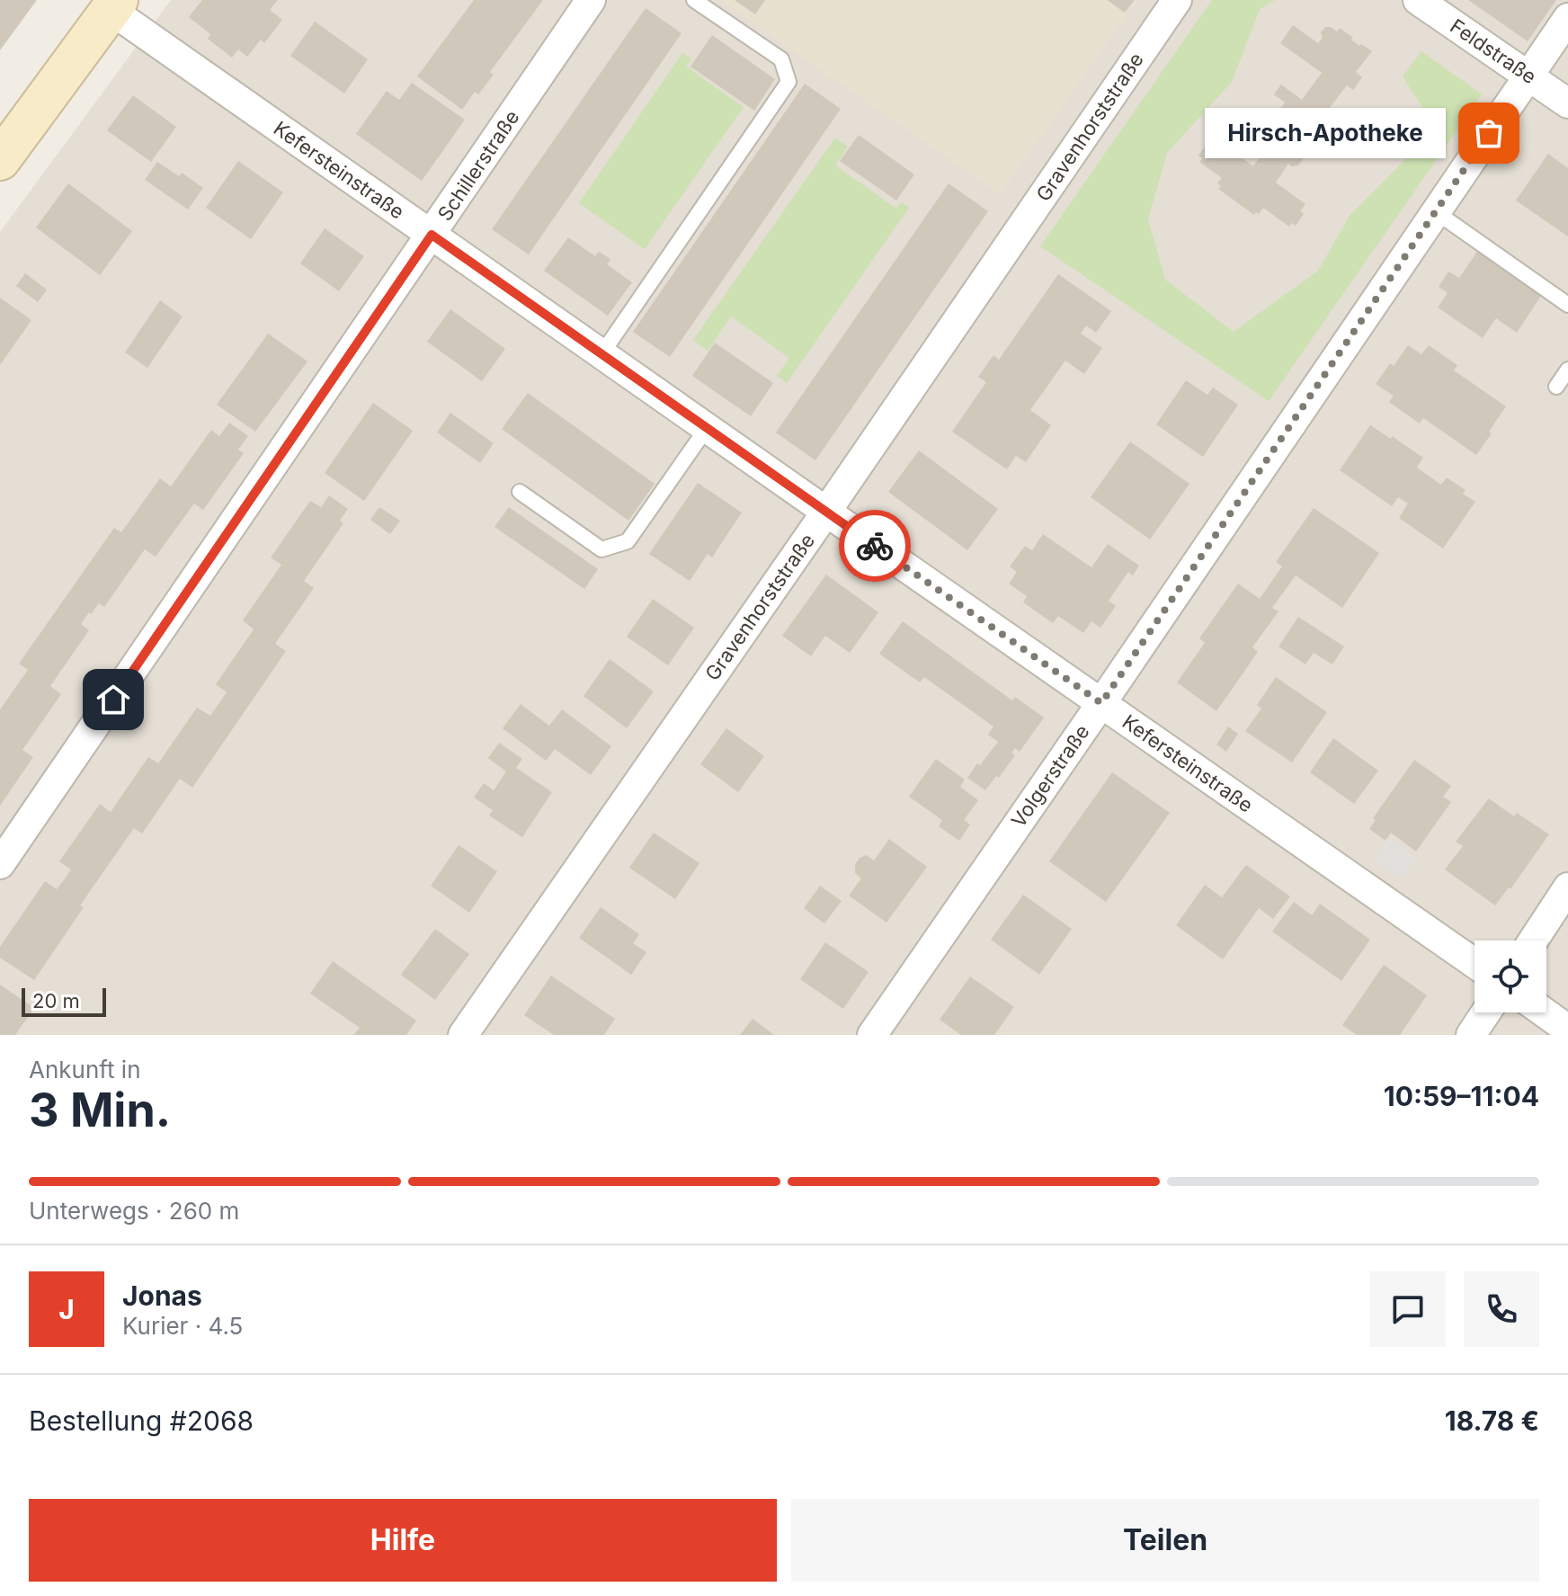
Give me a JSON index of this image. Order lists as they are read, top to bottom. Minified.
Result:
{"streets":{"street":["Feldstraße","Gravenhorststraße","Schillerstraße","Kefersteinstraße","Volgerstraße"]},"crossings":[["Feldstraße","Volgerstraße"],["Gravenhorststraße","Kefersteinstraße"],["Schillerstraße","Kefersteinstraße"],["Kefersteinstraße","Volgerstraße"]],"places":["Hirsch-Apotheke"],"scale_bar":"20 m","page":{"bubble":"Hirsch-Apotheke","scale":"20 m","heading":["3 Min.","Ankunft in","10:59–11:04"],"panel":["Jonas","Kurier · 4.5","Bestellung #2068","18.78 €"],"bar":"Unterwegs · 260 m","round":"J","buttons":["Hilfe","Teilen"]}}
